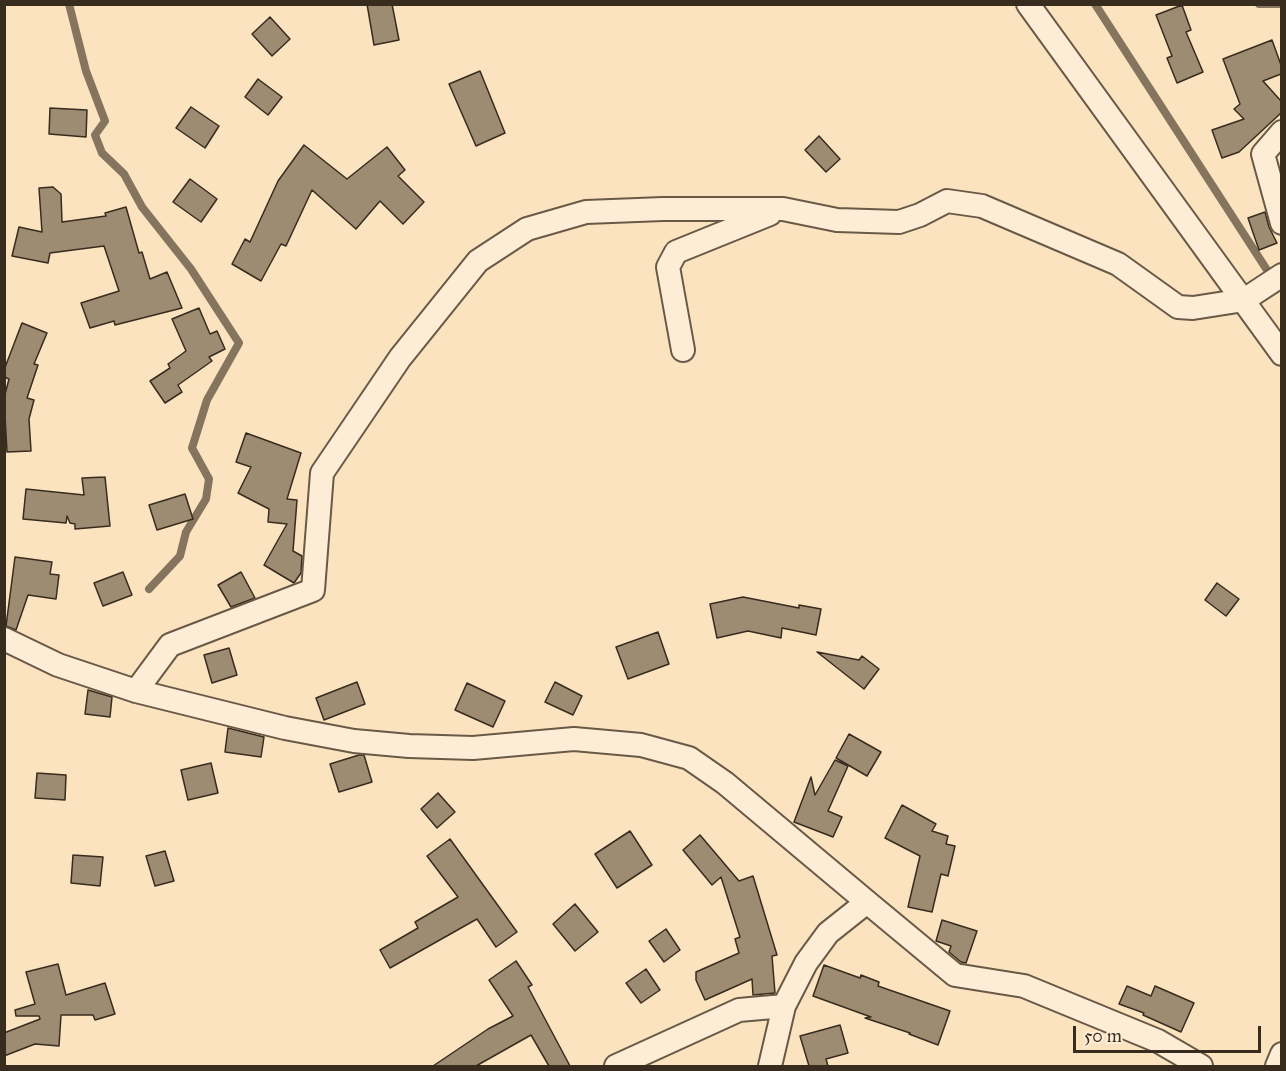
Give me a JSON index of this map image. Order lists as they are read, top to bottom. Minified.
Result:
{"scale_bar":"50 m"}
